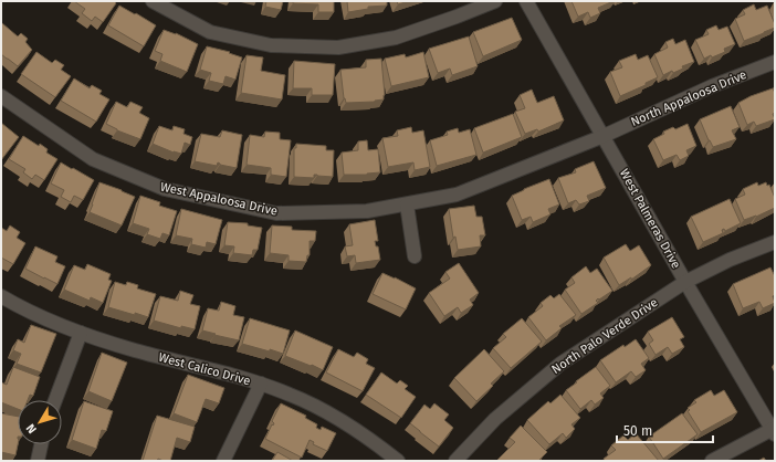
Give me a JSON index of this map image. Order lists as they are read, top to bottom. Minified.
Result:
{"streets":{"street":["North Appaloosa Drive","West Appaloosa Drive","West Palmeras Drive","North Palo Verde Drive","West Calico Drive"]},"crossings":[["North Appaloosa Drive","West Appaloosa Drive"],["North Appaloosa Drive","West Palmeras Drive"],["West Appaloosa Drive","West Palmeras Drive"],["West Palmeras Drive","North Palo Verde Drive"]],"scale_bar":"50 m","north":"bottom left"}
